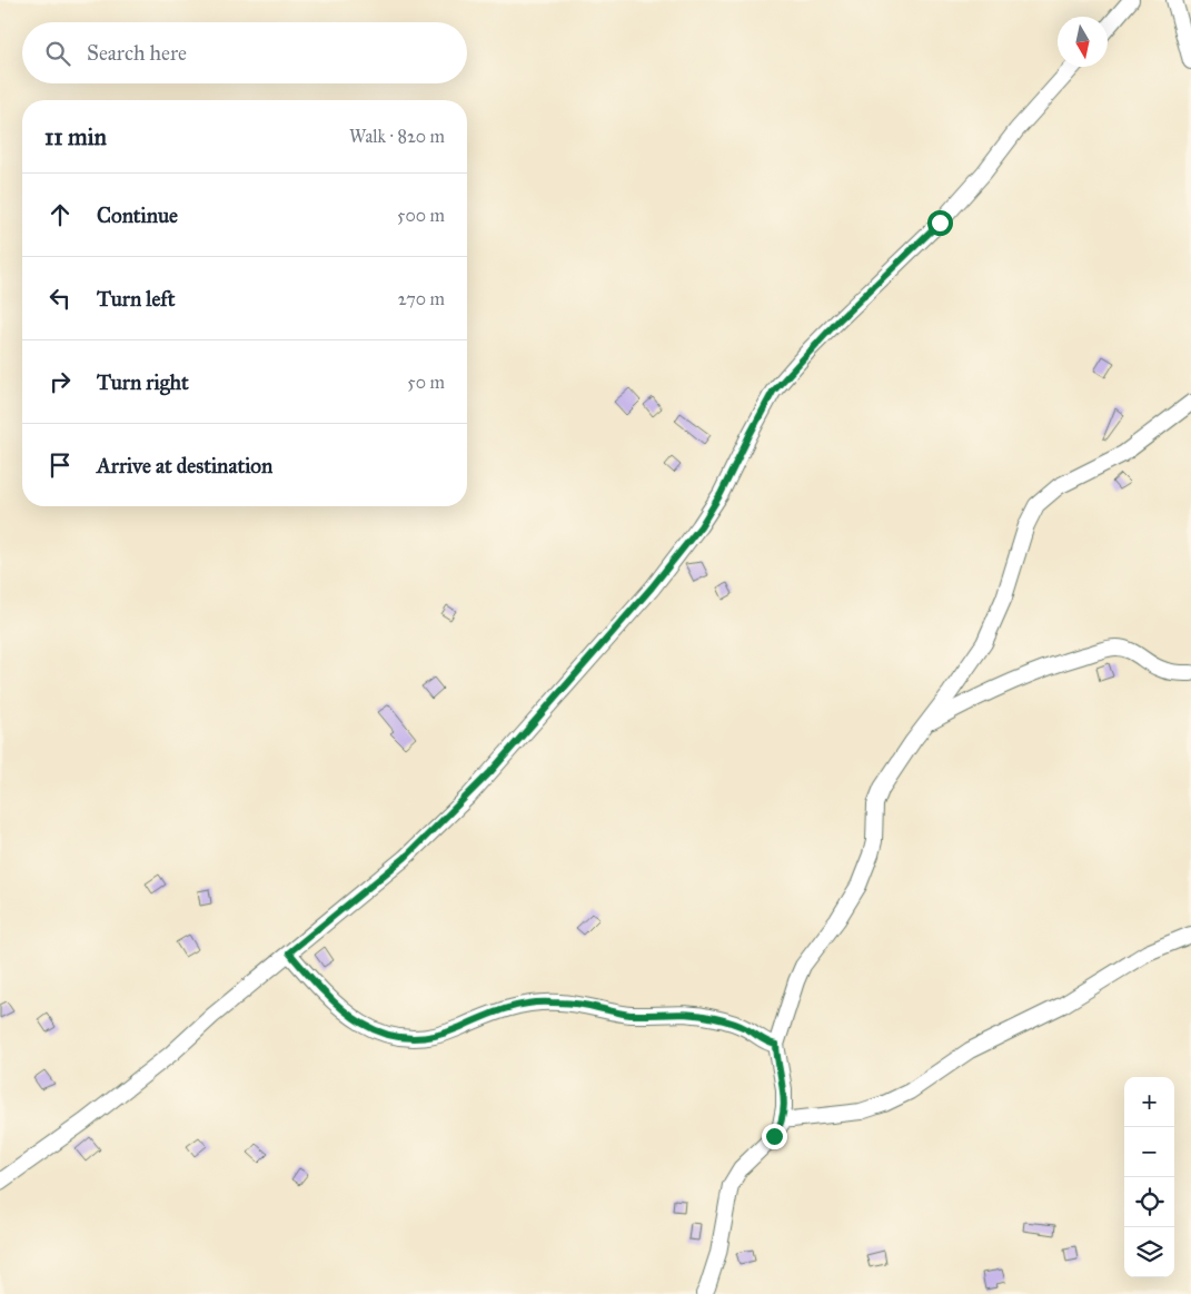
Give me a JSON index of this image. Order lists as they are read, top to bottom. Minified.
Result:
{"north":"bottom","page":{"search":"Search here","heading":["11 min","Walk · 820 m"],"list":[["Continue","500 m"],["Turn left","270 m"],["Turn right","50 m"],"Arrive at destination"],"map_buttons":["+","−"]}}
